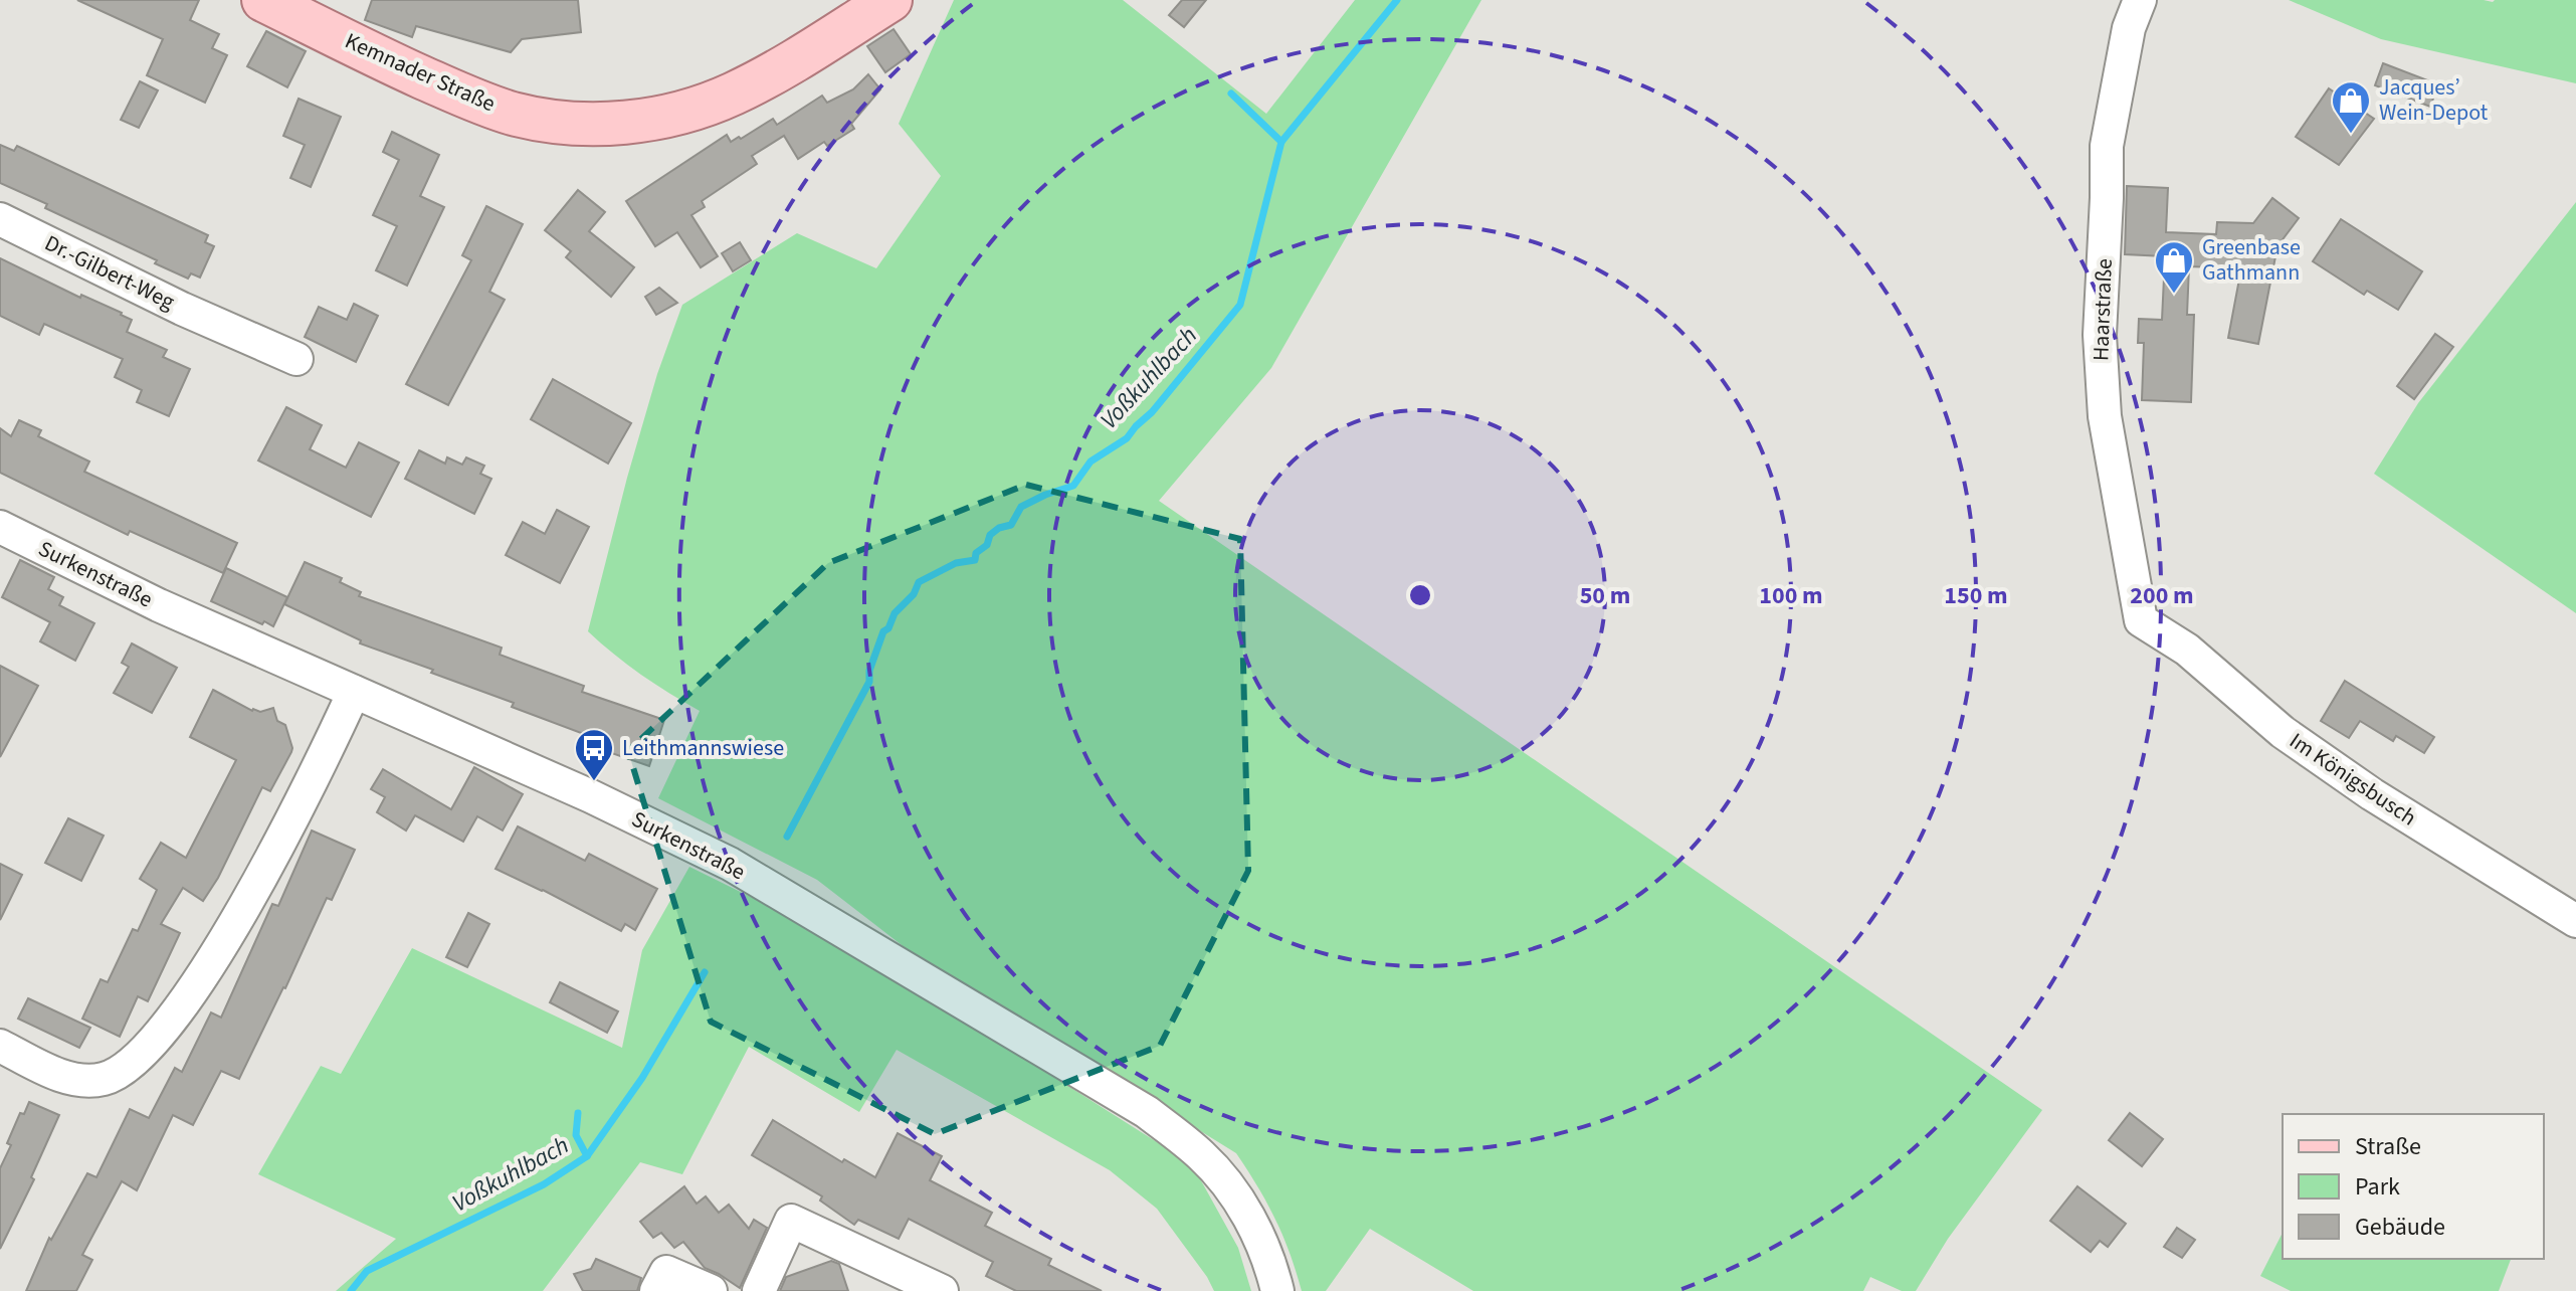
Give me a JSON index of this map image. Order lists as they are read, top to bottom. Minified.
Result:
{"streets":{"main road":["Kemnader Straße"],"street":["Dr.-Gilbert-Weg","Haarstraße","Surkenstraße","Im Königsbusch"]},"crossings":[["Haarstraße","Im Königsbusch"]],"water":["Voßkuhlbach"],"places":{"shop":["Jacques’ Wein-Depot","Greenbase Gathmann"],"bus stop":["Leithmannswiese"]},"legend":["Straße","Park","Gebäude"],"rings":["50 m","100 m","150 m","200 m"]}
